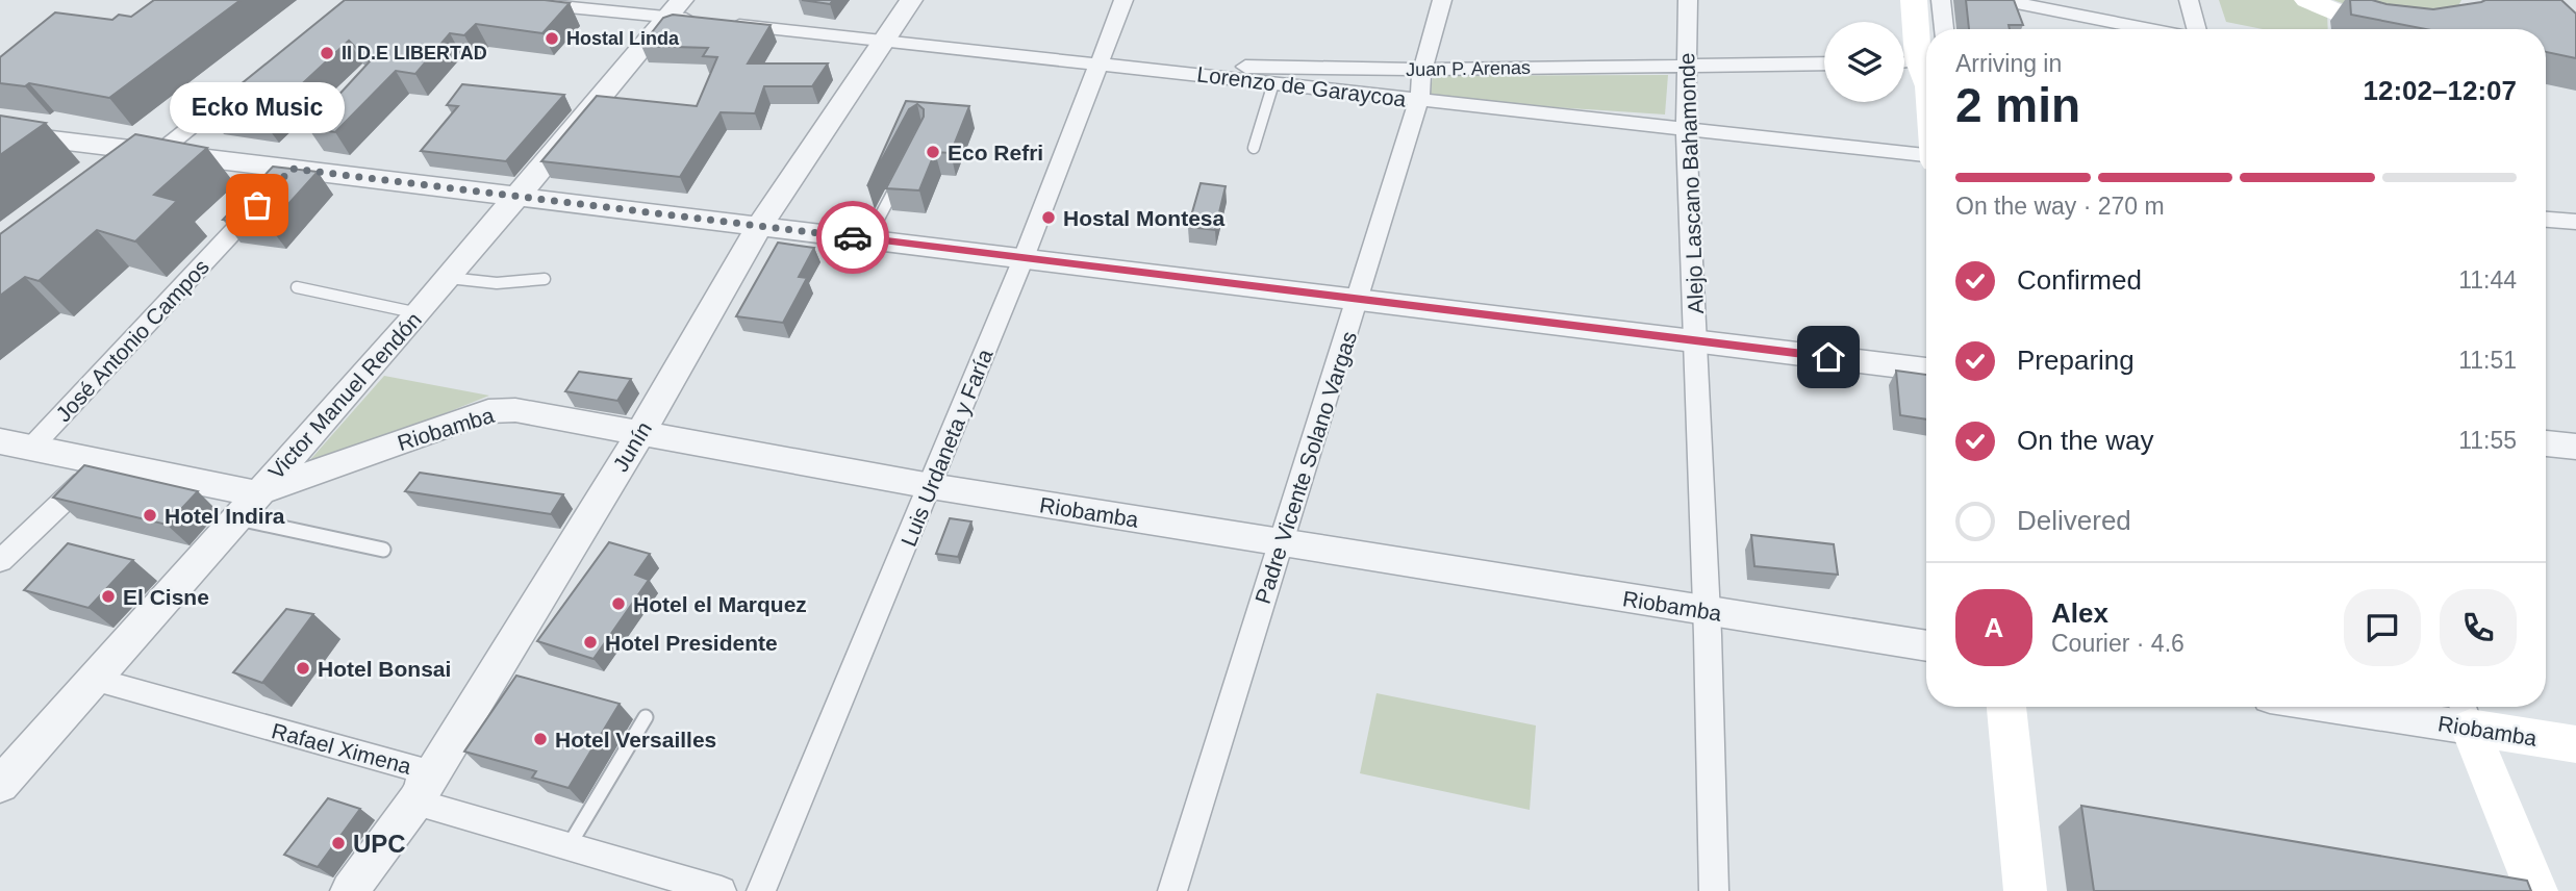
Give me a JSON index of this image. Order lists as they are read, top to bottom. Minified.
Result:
{"streets":{"main road":["Riobamba"],"street":["Juan P. Arenas","Lorenzo de Garaycoa","Alejo Lascano Bahamonde","José Antonio Campos","Victor Manuel Rendón","Junín","Luis Urdaneta y Faría","Padre Vicente Solano Vargas","Rafael Ximena"]},"crossings":[["Juan P. Arenas","Lorenzo de Garaycoa"],["Juan P. Arenas","Alejo Lascano Bahamonde"],["Juan P. Arenas","Luis Urdaneta y Faría"],["Juan P. Arenas","Padre Vicente Solano Vargas"],["Lorenzo de Garaycoa","Alejo Lascano Bahamonde"],["Lorenzo de Garaycoa","Victor Manuel Rendón"],["Lorenzo de Garaycoa","Junín"],["Lorenzo de Garaycoa","Luis Urdaneta y Faría"],["Lorenzo de Garaycoa","Padre Vicente Solano Vargas"],["Alejo Lascano Bahamonde","Riobamba"],["Victor Manuel Rendón","Riobamba"],["Victor Manuel Rendón","Rafael Ximena"],["Riobamba","Junín"],["Riobamba","Luis Urdaneta y Faría"],["Riobamba","Padre Vicente Solano Vargas"],["Junín","Rafael Ximena"]],"places":["Hostal Linda","II D.E LIBERTAD","Eco Refri","Ecko Music","Hostal Montesa","Hotel Indira","El Cisne","Hotel el Marquez","Hotel Presidente","Hotel Bonsai","Hotel Versailles","UPC"],"page":{"heading":["2 min","Arriving in","12:02–12:07"],"panel":["Alex","Courier · 4.6"],"bubble":"Ecko Music","bar":"On the way · 270 m","list":[["Confirmed","11:44"],["Preparing","11:51"],["On the way","11:55"],"Delivered"],"round":"A"}}
